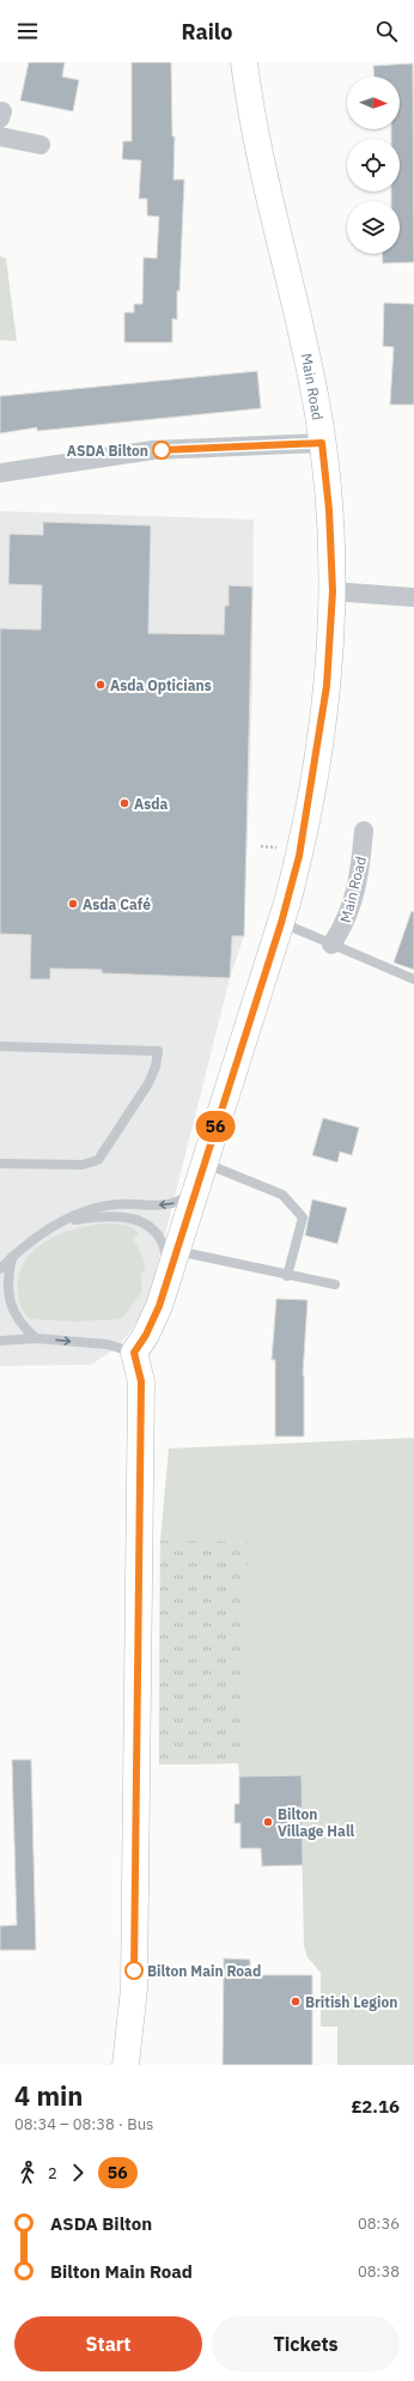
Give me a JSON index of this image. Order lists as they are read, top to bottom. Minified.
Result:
{"streets":{"main road":["Main Road"]},"places":["ASDA Bilton","Asda Opticians","Asda","Asda Café","Bilton Village Hall","Bilton Main Road","British Legion"],"lines":["bus line 56"],"north":"right","page":{"header":"Railo","on_map":"56","heading":["4 min","08:34 – 08:38 · Bus","£2.16"],"legs":["2","56"],"list":[{"name":"ASDA Bilton","value":"08:36"},{"name":"Bilton Main Road","value":"08:38"}],"buttons":["Start","Tickets"]}}
